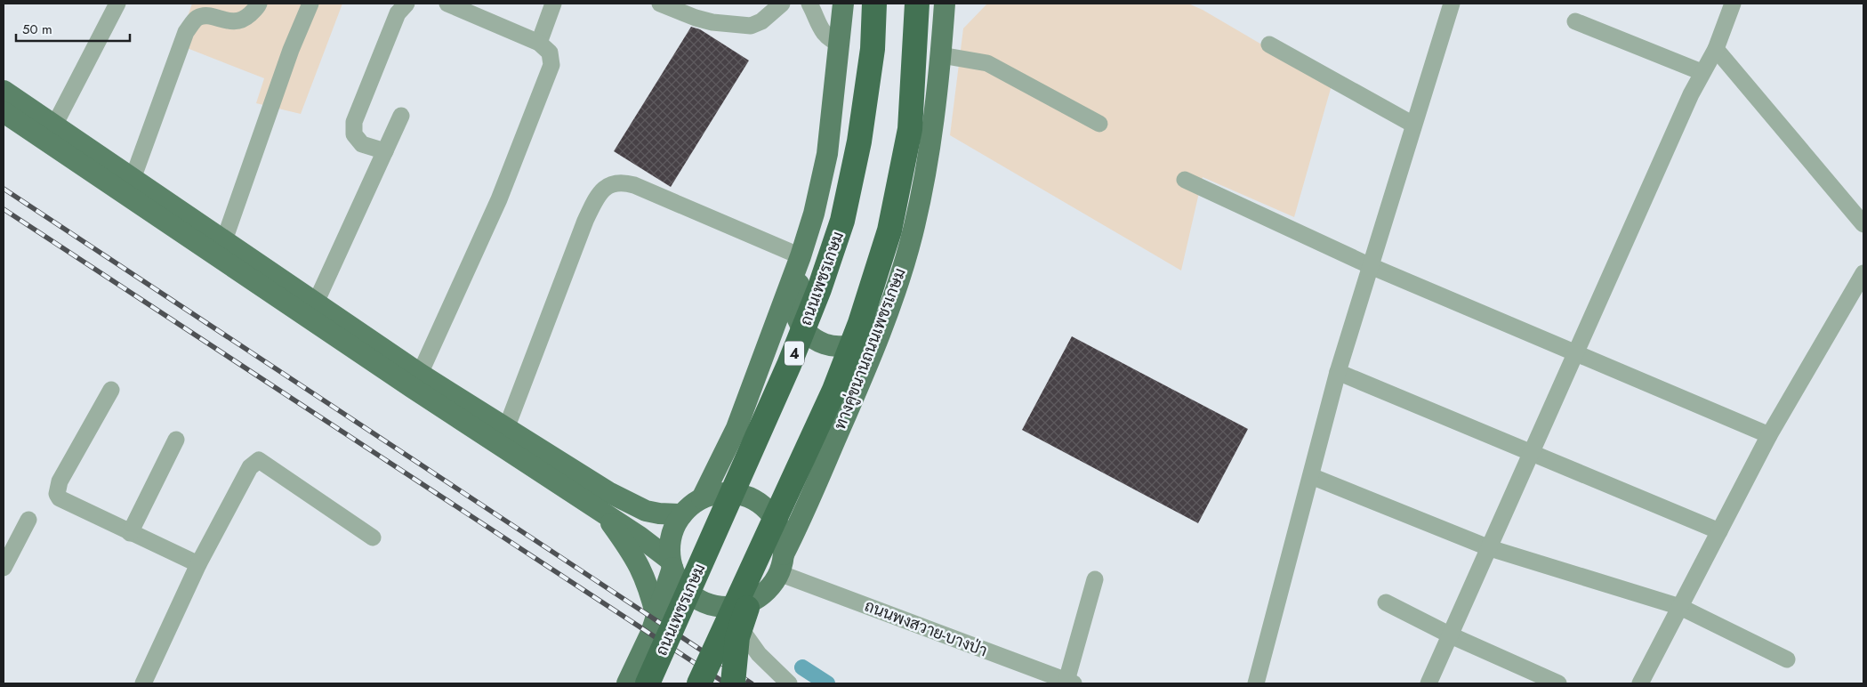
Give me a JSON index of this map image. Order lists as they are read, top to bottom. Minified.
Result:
{"streets":{"highway":["ถนนเพชรเกษม","4"],"main road":["ทางคู่ขนานถนนเพชรเกษม"],"street":["ถนนพงสวาย-บางป่า"]},"crossings":[["ถนนเพชรเกษม","ทางคู่ขนานถนนเพชรเกษม"],["ถนนเพชรเกษม","4"],["ถนนเพชรเกษม","ถนนพงสวาย-บางป่า"],["ทางคู่ขนานถนนเพชรเกษม","4"],["ทางคู่ขนานถนนเพชรเกษม","ถนนพงสวาย-บางป่า"],["4","ถนนพงสวาย-บางป่า"]],"scale_bar":"50 m"}
